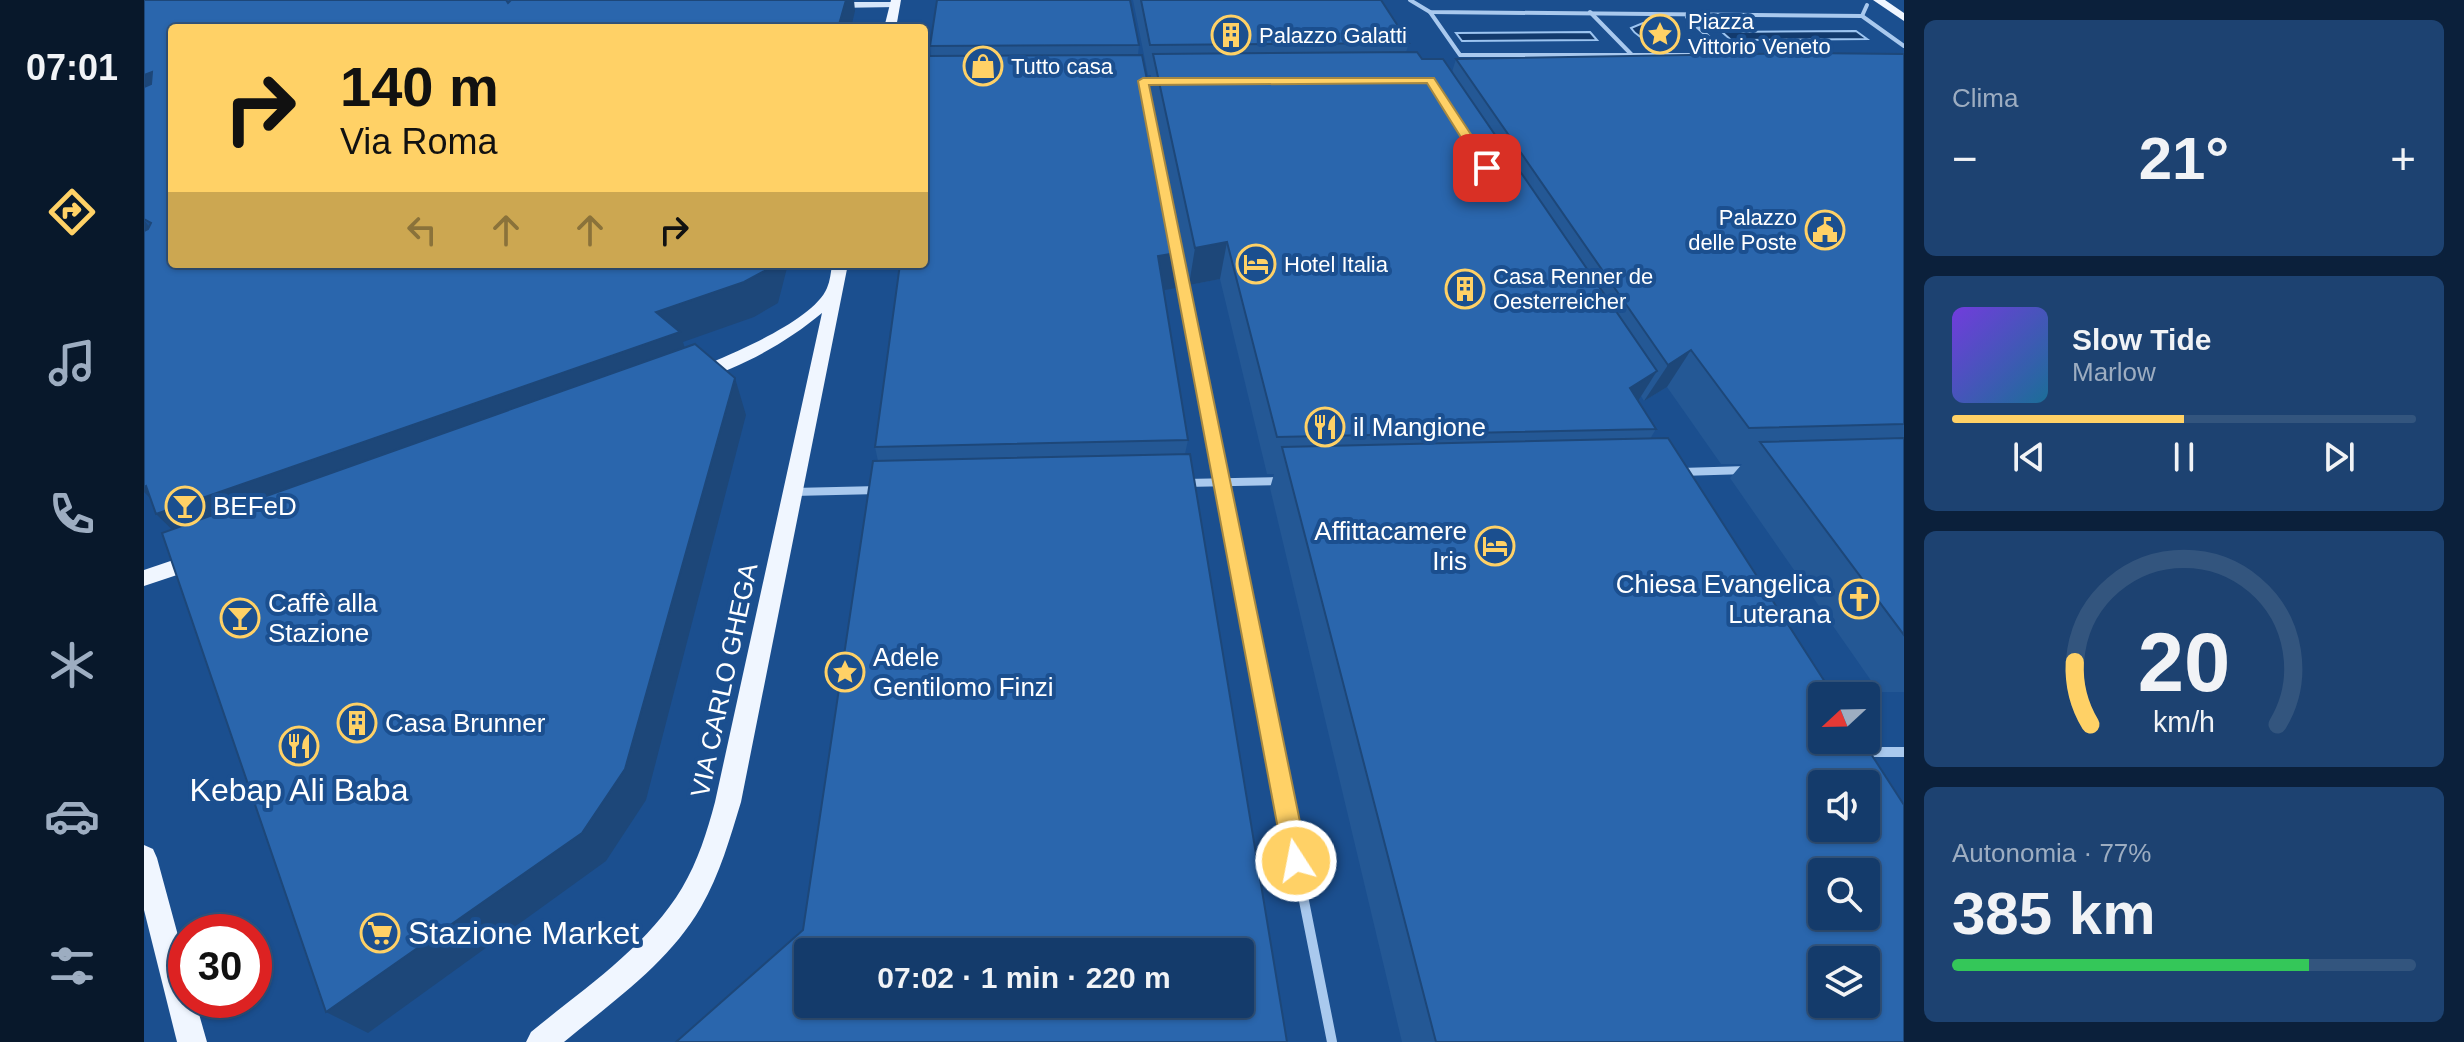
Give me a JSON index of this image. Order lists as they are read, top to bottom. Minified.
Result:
{"streets":{"main road":["VIA CARLO GHEGA"]},"places":{"place":["Piazza Vittorio Veneto","Adele Gentilomo Finzi"],"building":["Palazzo Galatti","Casa Renner de Oesterreicher","Casa Brunner"],"shop":["Tutto casa"],"public building":["Palazzo delle Poste"],"hotel":["Hotel Italia","Affittacamere Iris"],"restaurant":["il Mangione","Kebap Ali Baba"],"bar":["BEFeD","Caffè alla Stazione"],"church":["Chiesa Evangelica Luterana"],"supermarket":["Stazione Market"]},"north":"left","page":{"tabs":"07:01","tile":["Clima",["Autonomia · 77%","385 km"]],"turn":["140 m","Via Roma"],"heat":["−","21°","+"],"song":["Slow Tide","Marlow"],"limit":"30","trip":"07:02 · 1 min · 220 m","gauge":["20","km/h"]}}
